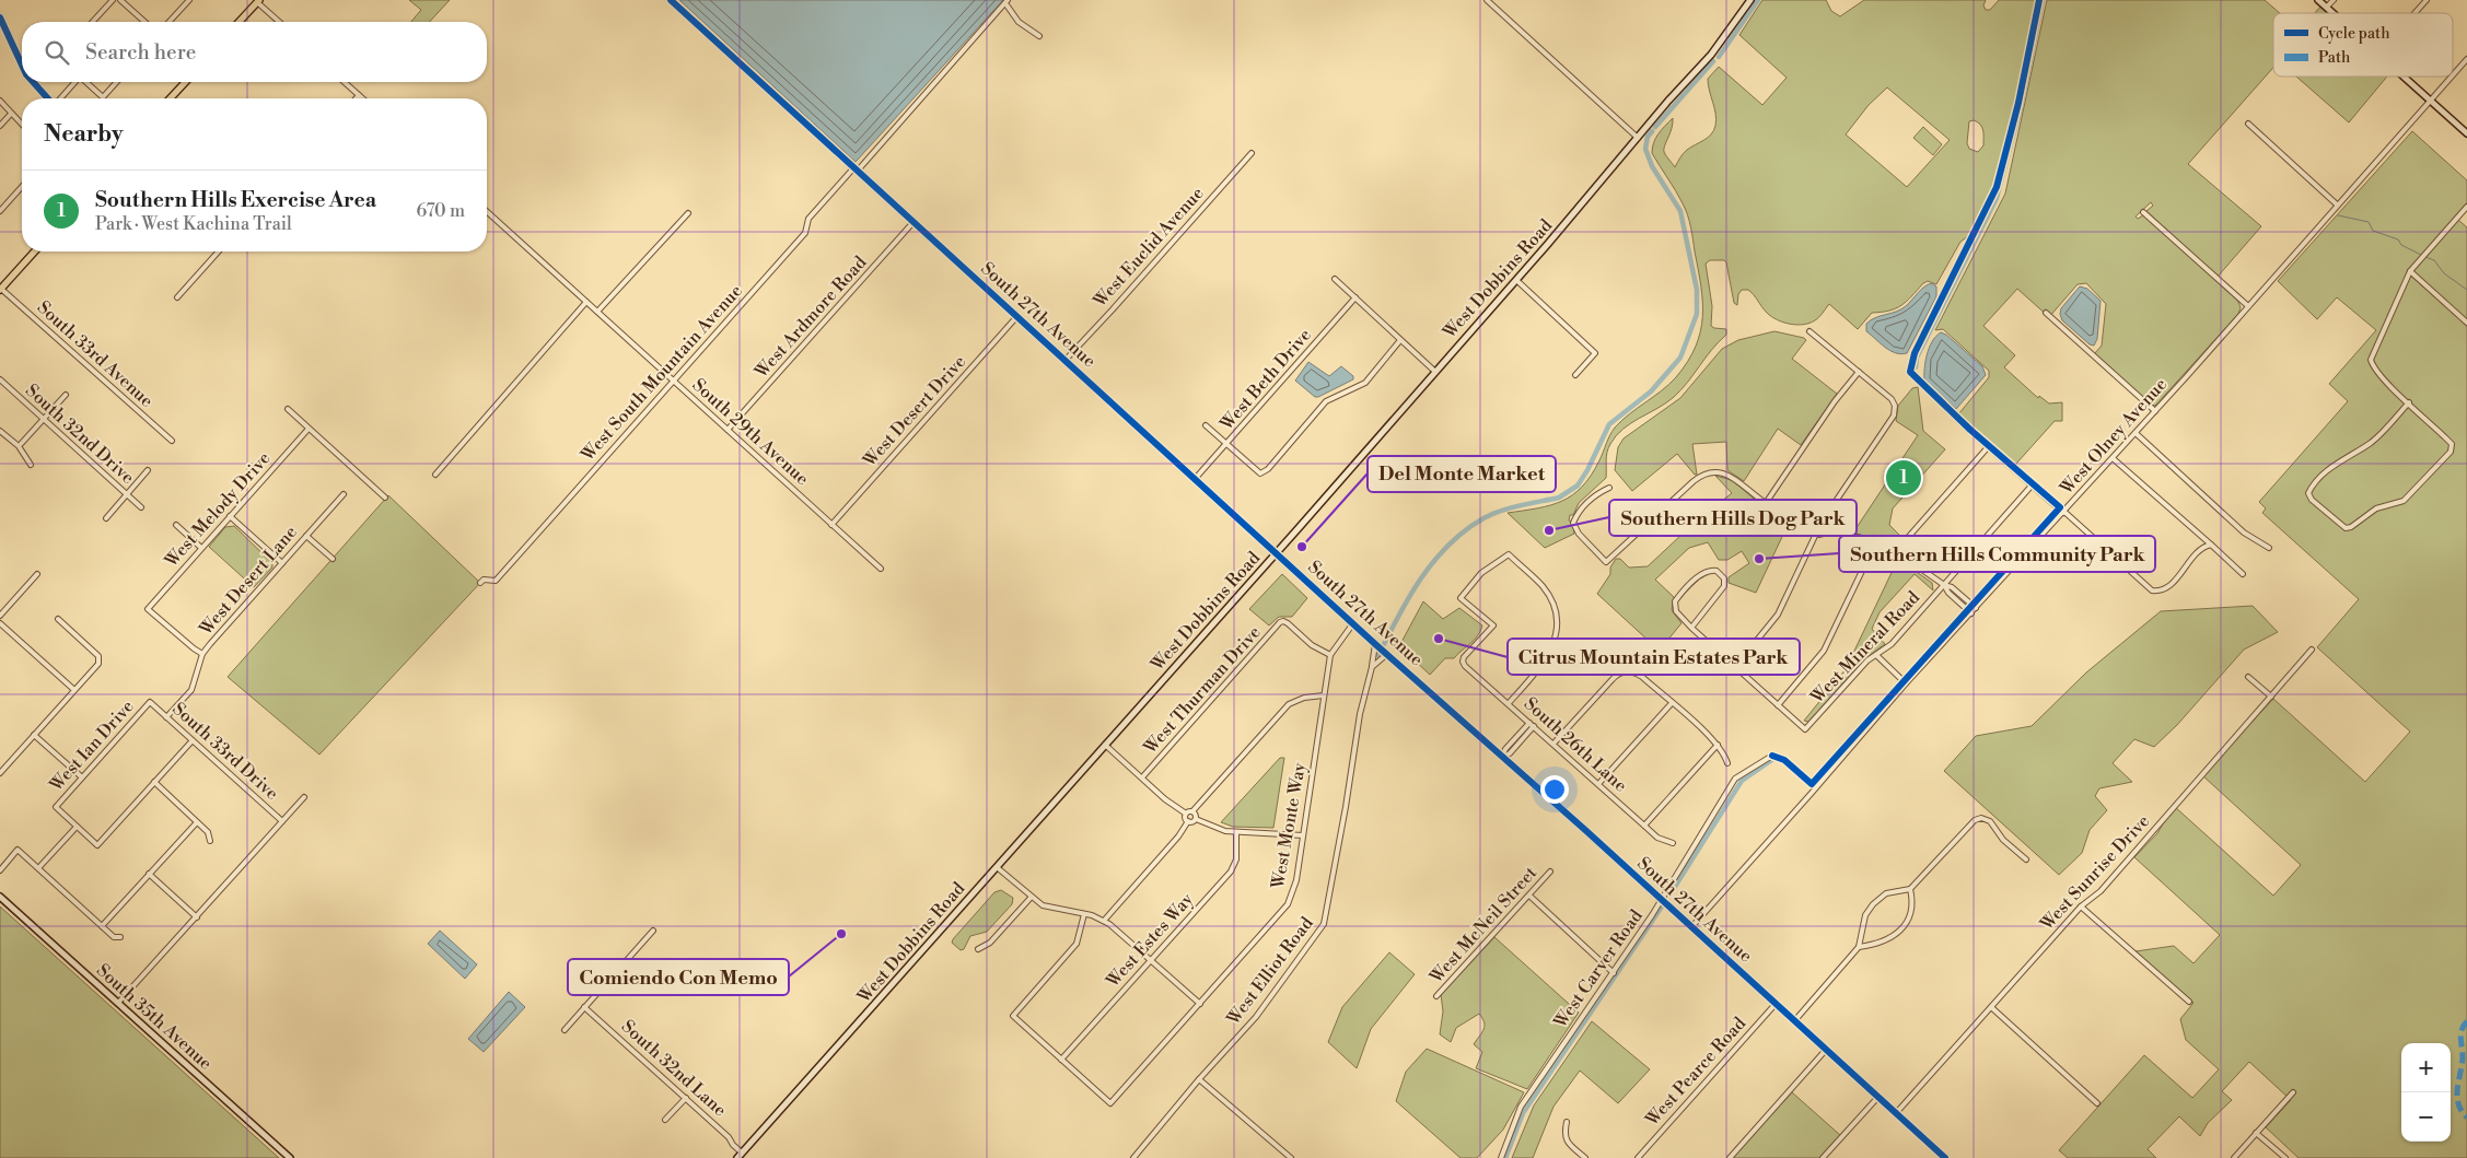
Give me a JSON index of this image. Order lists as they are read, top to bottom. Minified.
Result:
{"streets":{"street":["West Euclid Avenue","West Dobbins Road","South 27th Avenue","West Ardmore Road","South 33rd Avenue","West South Mountain Avenue","West Beth Drive","West Desert Drive","South 29th Avenue","South 32nd Drive","West Olney Avenue","West Melody Drive","West Desert Lane","West Mineral Road","West Thurman Drive","South 26th Lane","West Ian Drive","South 33rd Drive","West Monte Way","West Sunrise Drive","West McNeil Street","West Estes Way","West Carver Road","West Elliot Road","South 35th Avenue","South 32nd Lane","West Pearce Road"]},"crossings":[["West Euclid Avenue","South 27th Avenue"],["West Dobbins Road","South 27th Avenue"],["West Dobbins Road","South 32nd Lane"],["South 27th Avenue","West Ardmore Road"],["South 27th Avenue","West South Mountain Avenue"],["South 27th Avenue","West Beth Drive"],["South 27th Avenue","West Desert Drive"],["South 27th Avenue","West Olney Avenue"],["South 27th Avenue","West Monte Way"],["South 27th Avenue","West Sunrise Drive"],["South 27th Avenue","West Carver Road"],["South 27th Avenue","West Elliot Road"],["South 27th Avenue","West Pearce Road"],["West Ardmore Road","South 29th Avenue"],["West South Mountain Avenue","South 29th Avenue"],["West Desert Drive","South 29th Avenue"],["West Melody Drive","West Desert Lane"],["West Desert Lane","South 33rd Drive"],["West Thurman Drive","West Monte Way"],["West Ian Drive","South 33rd Drive"],["West Monte Way","West Estes Way"]],"places":["Southern Hills Dog Park","Del Monte Market","Southern Hills Community Park","Citrus Mountain Estates Park","Comiendo Con Memo"],"legend":["Cycle path","Path"],"page":{"search":"Search here","heading":"Nearby","list":[{"mark":"1","name":"Southern Hills Exercise Area","note":"Park · West Kachina Trail","value":"670 m"}],"pins":"1","map_buttons":["+","−"]}}
